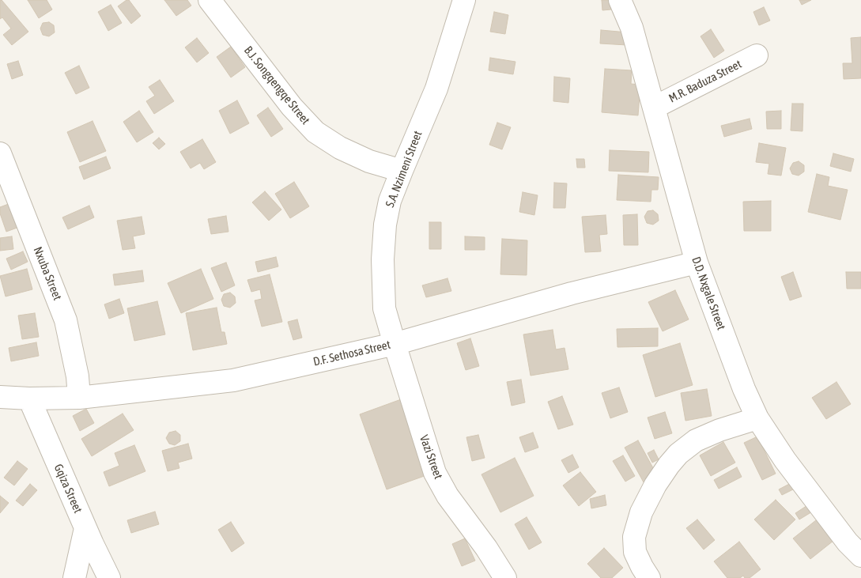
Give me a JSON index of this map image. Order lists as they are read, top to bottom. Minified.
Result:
{"streets":{"street":["M.R. Baduza Street","B.J. Songqengqe Street","S.A. Nzimeni Street","Nxuba Street","D.D. Nxgale Street","D.F. Sethosa Street","Vazi Street","Gqiza Street"]},"crossings":[["M.R. Baduza Street","D.D. Nxgale Street"],["B.J. Songqengqe Street","S.A. Nzimeni Street"],["S.A. Nzimeni Street","D.F. Sethosa Street"],["S.A. Nzimeni Street","Vazi Street"],["Nxuba Street","D.F. Sethosa Street"],["D.D. Nxgale Street","D.F. Sethosa Street"],["D.F. Sethosa Street","Vazi Street"],["D.F. Sethosa Street","Gqiza Street"]]}
